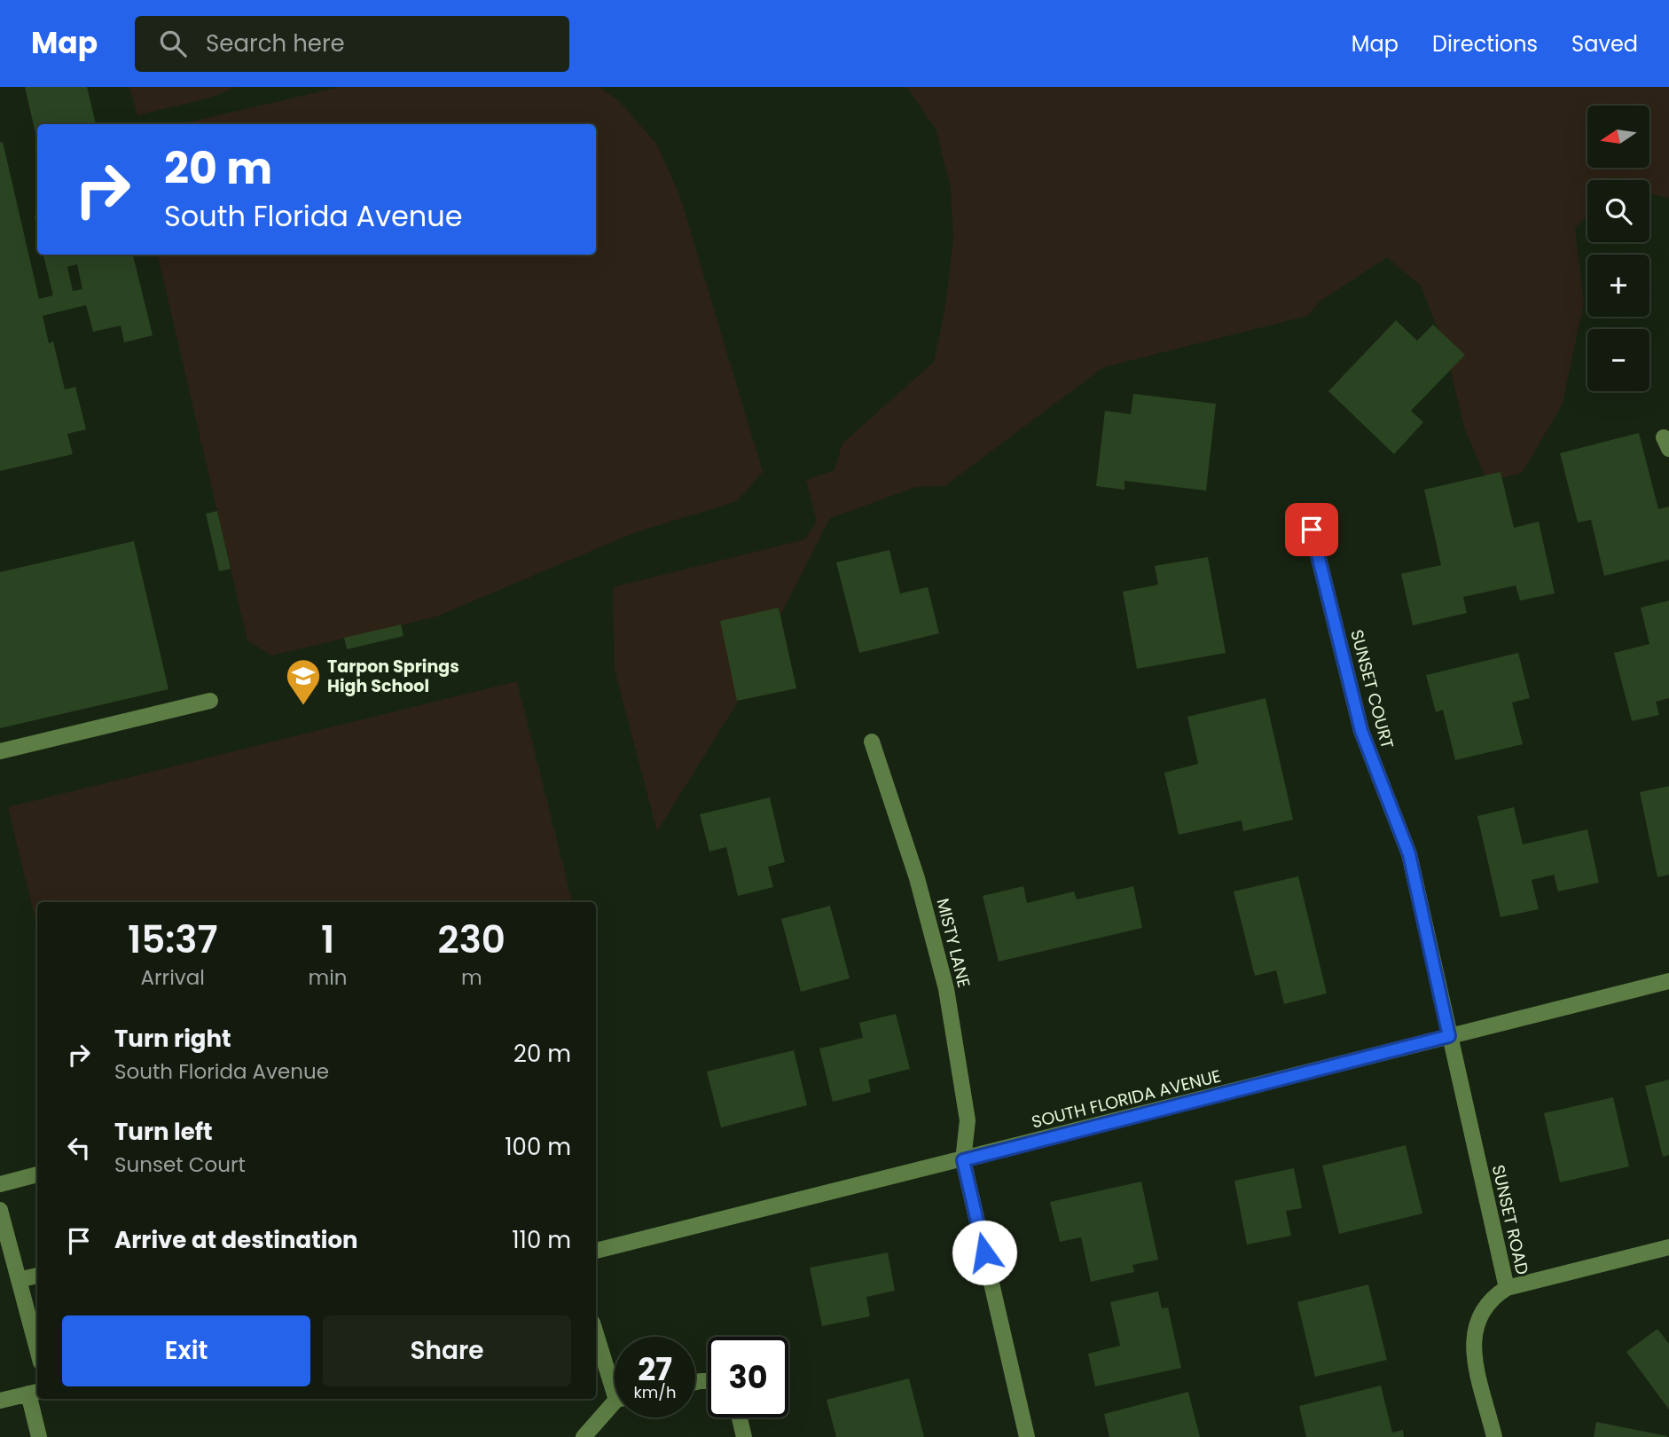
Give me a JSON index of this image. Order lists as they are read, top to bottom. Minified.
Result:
{"streets":{"street":["SUNSET COURT","MISTY LANE","SOUTH FLORIDA AVENUE","SUNSET ROAD"]},"crossings":[["SUNSET COURT","SOUTH FLORIDA AVENUE"],["SUNSET COURT","SUNSET ROAD"],["MISTY LANE","SOUTH FLORIDA AVENUE"],["SOUTH FLORIDA AVENUE","SUNSET ROAD"]],"places":{"school or university":["Tarpon Springs High School"]},"north":"left","page":{"header":"Map","search":"Search here","nav":["Map","Directions","Saved"],"map_buttons":["+","−"],"turn":["20 m","South Florida Avenue"],"eta":["15:37","Arrival","1","min","230","m"],"list":[{"name":"Turn right","note":"South Florida Avenue","value":"20 m"},{"name":"Turn left","note":"Sunset Court","value":"100 m"},{"name":"Arrive at destination","value":"110 m"}],"buttons":["Exit","Share"],"speed":"27 km/h","limit":"30"}}
